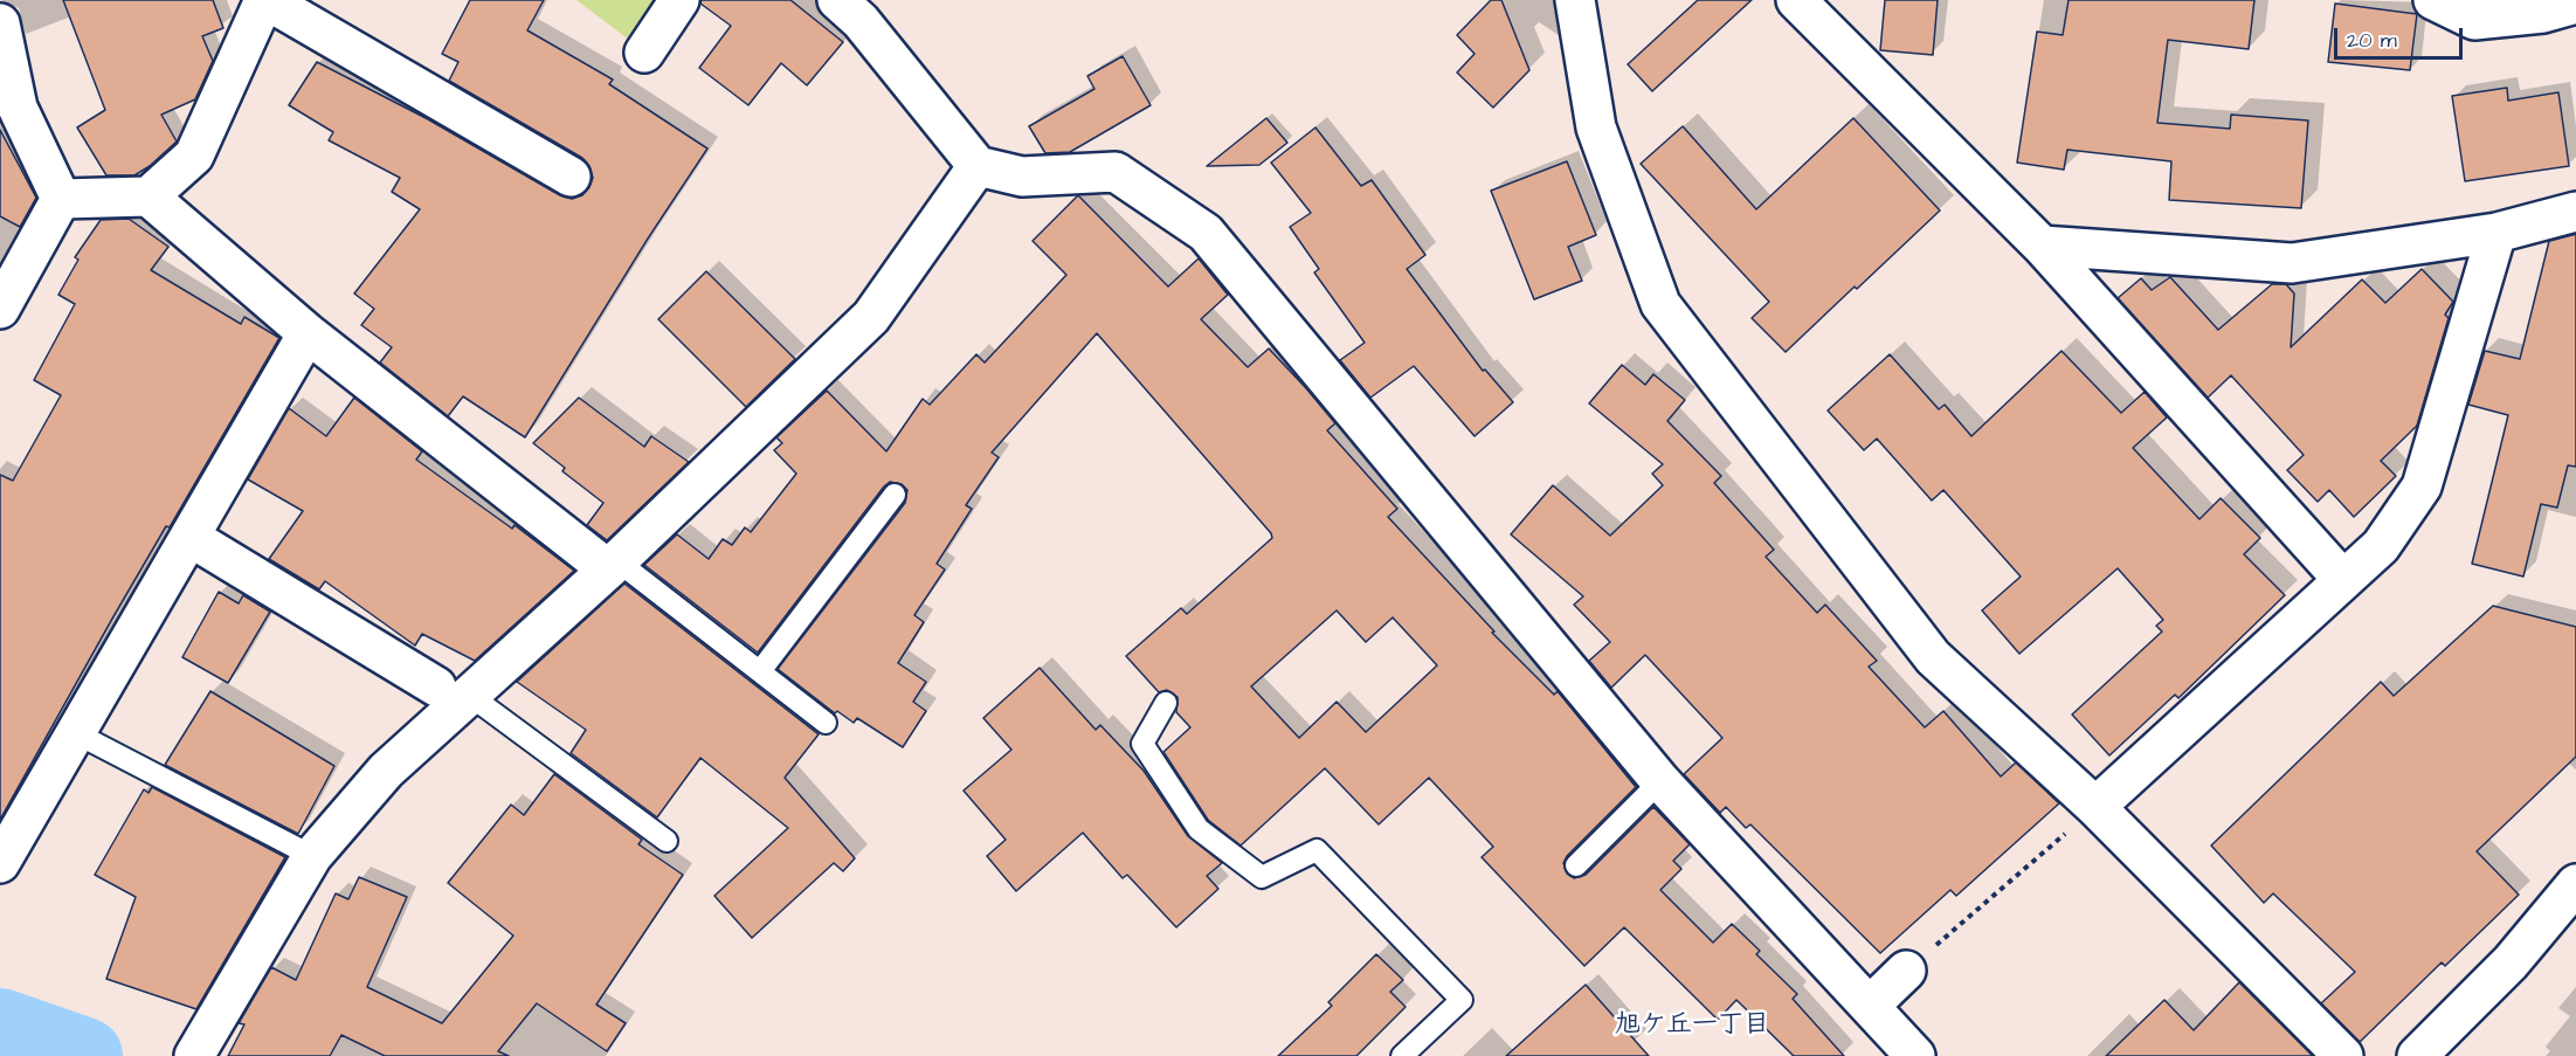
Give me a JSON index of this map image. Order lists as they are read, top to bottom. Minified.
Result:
{"districts":["旭ケ丘一丁目"],"scale_bar":"20 m"}
